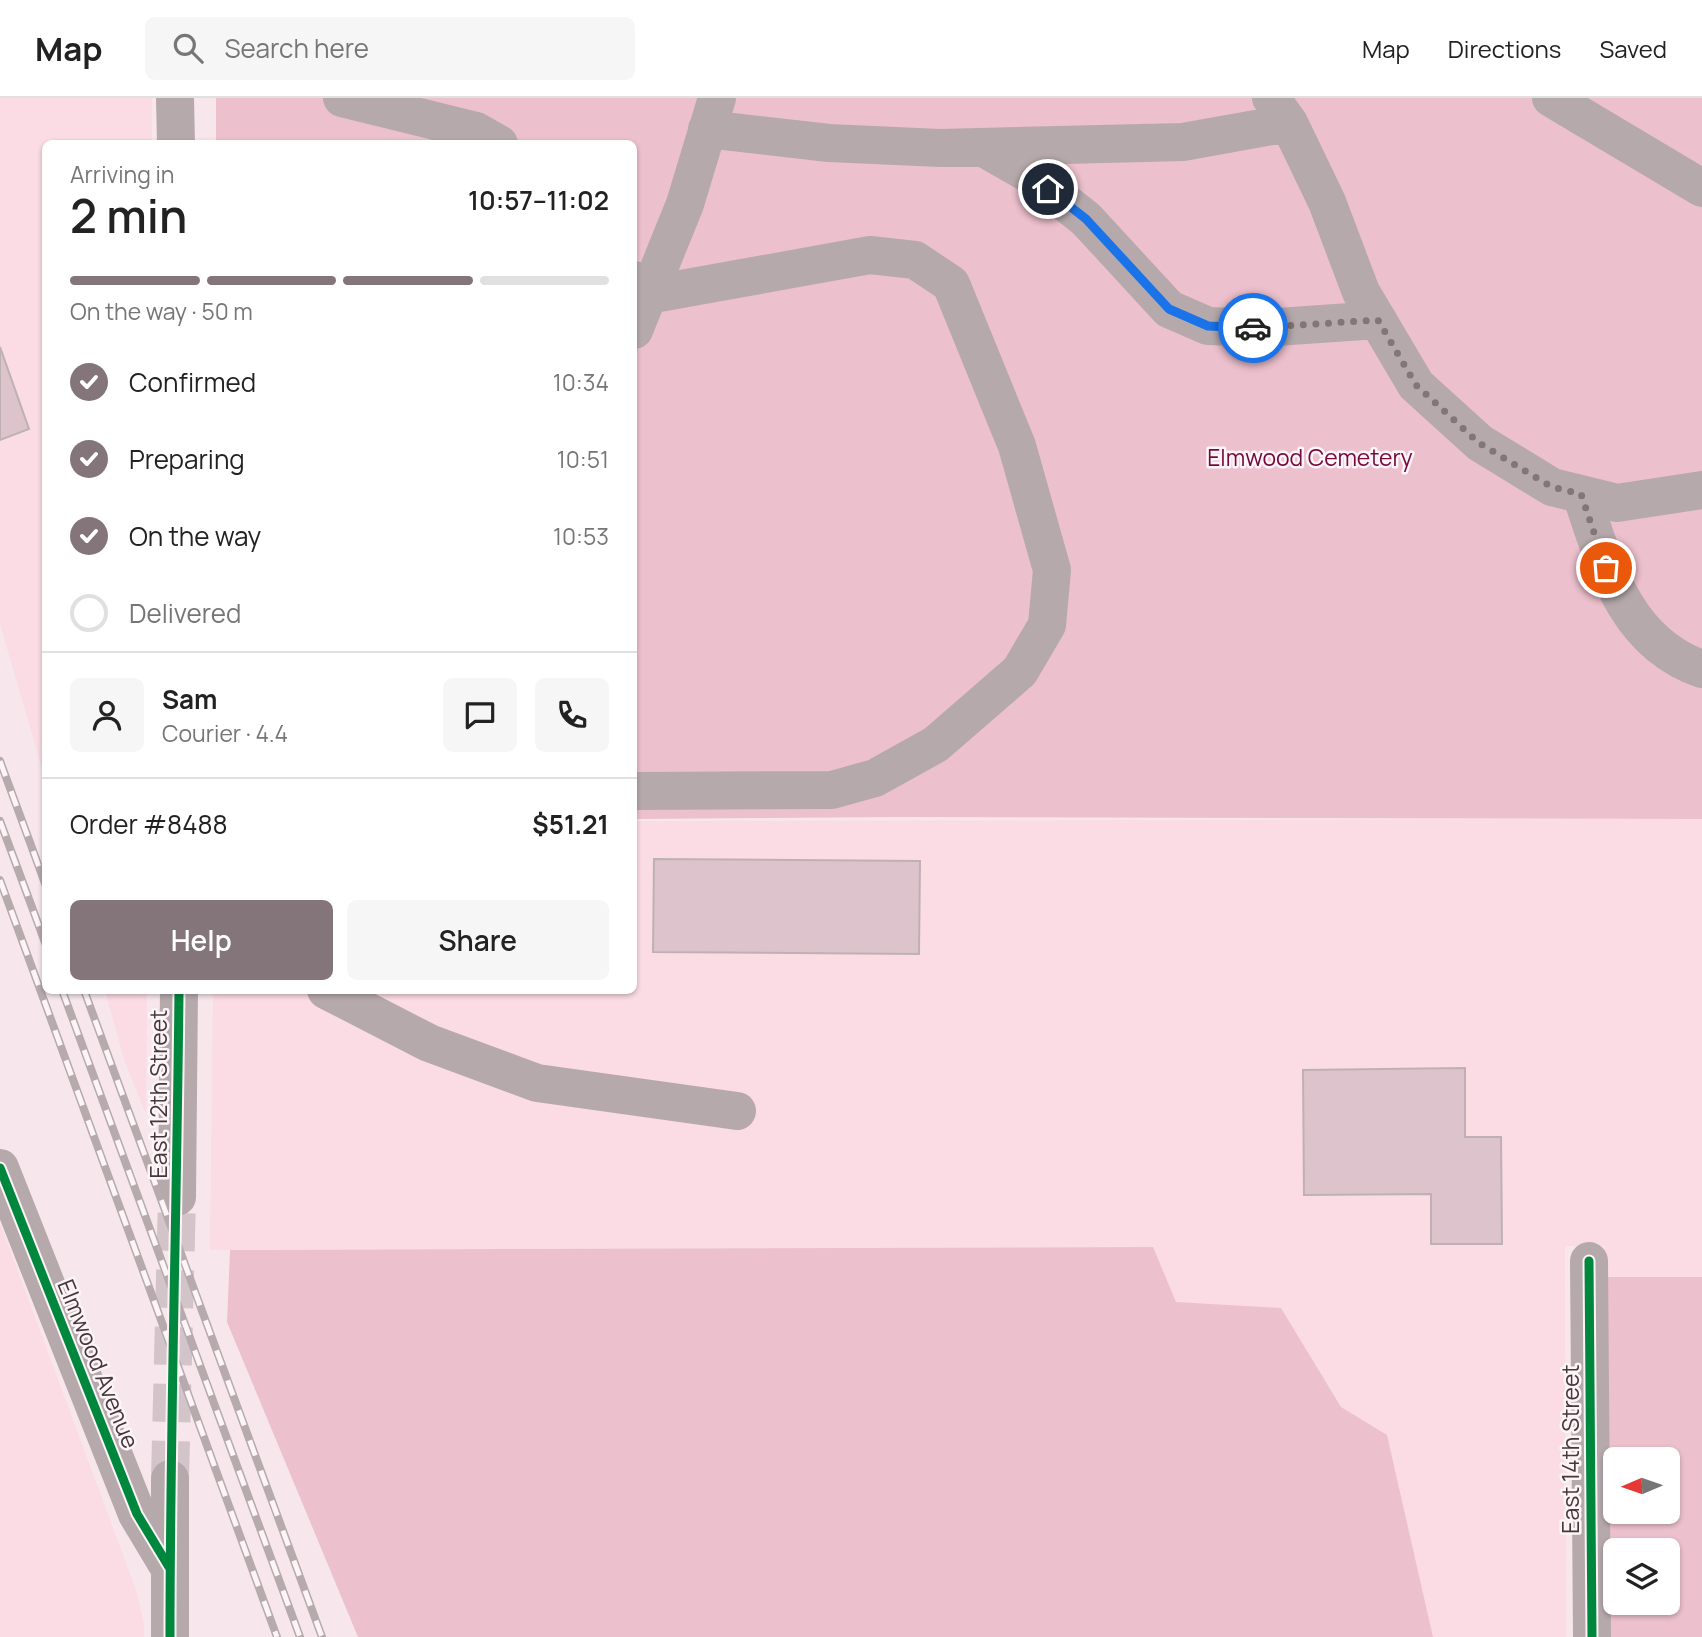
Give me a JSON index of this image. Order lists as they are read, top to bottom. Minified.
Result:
{"streets":{"street":["East 12th Street","Elmwood Avenue","East 14th Street"]},"parks":["Elmwood Cemetery"],"north":"left","page":{"header":"Map","search":"Search here","nav":["Map","Directions","Saved"],"heading":["2 min","Arriving in","10:57–11:02"],"panel":["Sam","Courier · 4.4","Order #8488","$51.21"],"bar":"On the way · 50 m","list":[["Confirmed","10:34"],["Preparing","10:51"],["On the way","10:53"],"Delivered"],"buttons":["Help","Share"]}}
